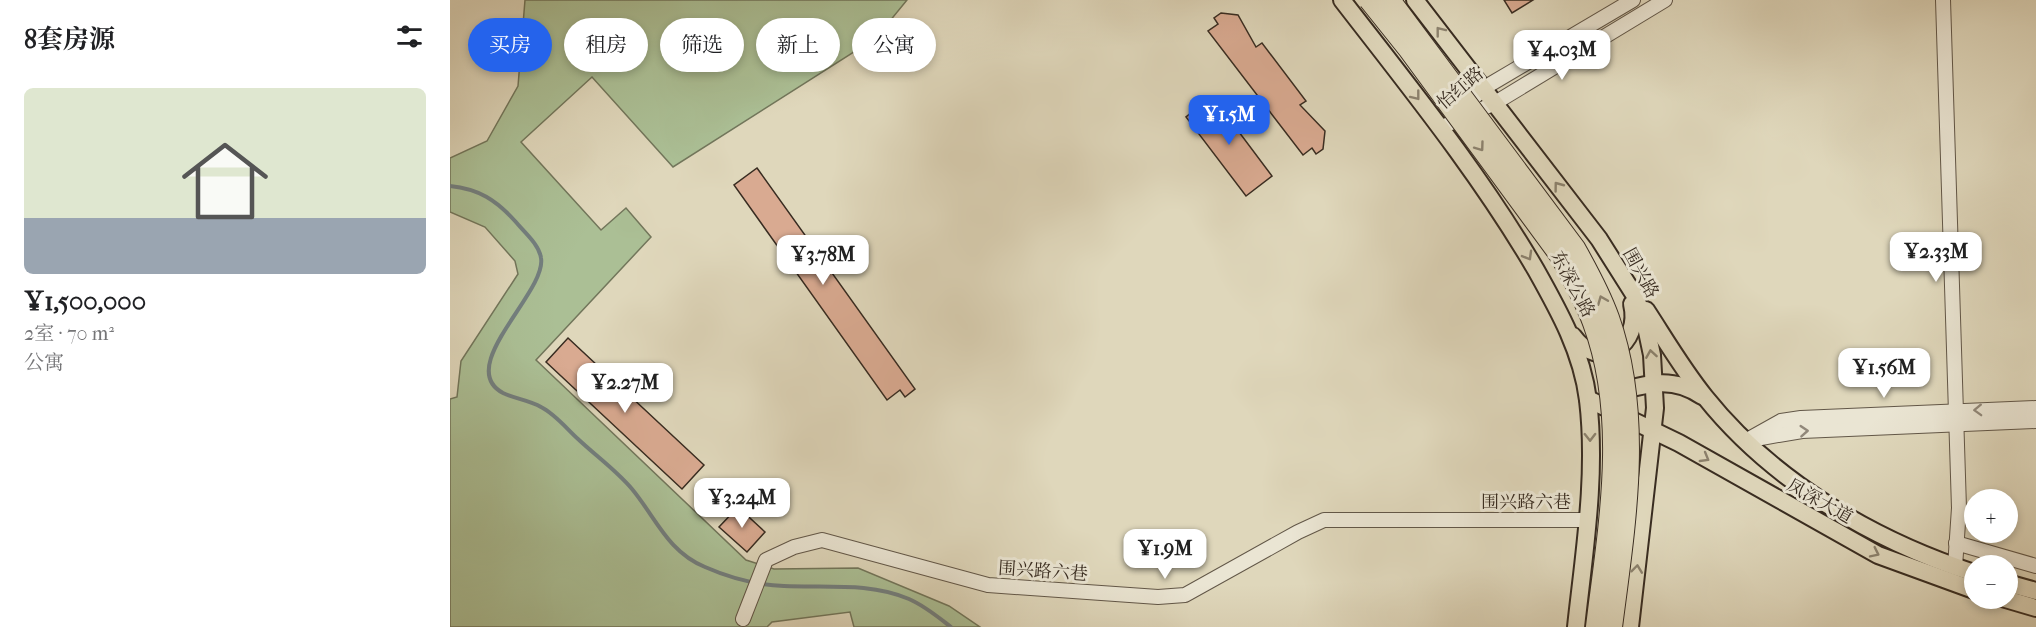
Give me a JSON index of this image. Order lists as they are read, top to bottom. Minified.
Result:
{"streets":{"highway":["东深公路"],"main road":["围兴路","凤深大道"],"street":["怡红路","围兴路六巷"]},"crossings":[["怡红路","围兴路"],["围兴路","凤深大道"]],"page":{"heading":"8套房源","chip":["买房","租房","筛选","新上","公寓"],"price":["¥4.03M","¥1.5M","¥2.33M","¥3.78M","¥1.56M","¥2.27M","¥3.24M","¥1.9M"],"list":[{"name":"¥1,500,000","note":"2室 · 70 m² · 公寓"}],"map_buttons":["+","−"]}}
